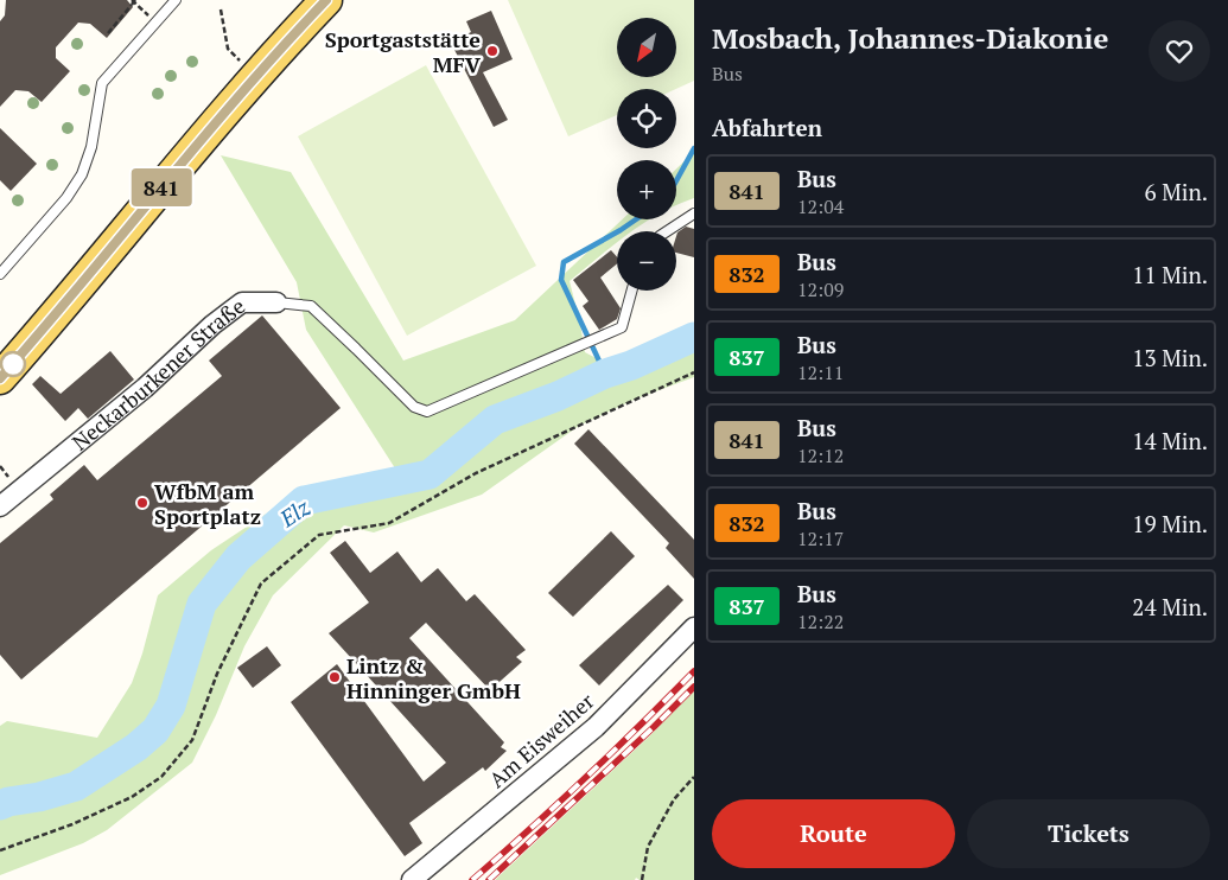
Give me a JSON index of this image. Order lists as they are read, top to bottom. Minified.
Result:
{"streets":{"street":["Neckarburkener Straße","Am Eisweiher"]},"water":["Elz"],"places":["Sportgaststätte MFV","WfbM am Sportplatz","Lintz & Hinninger GmbH"],"lines":["bus line 841"],"north":"bottom left","page":{"on_map":"841","heading":[["Mosbach, Johannes-Diakonie","Bus"],"Abfahrten"],"map_buttons":["+","−"],"list":[{"mark":"841","name":"Bus","note":"12:04","value":"6 Min."},{"mark":"832","name":"Bus","note":"12:09","value":"11 Min."},{"mark":"837","name":"Bus","note":"12:11","value":"13 Min."},{"mark":"841","name":"Bus","note":"12:12","value":"14 Min."},{"mark":"832","name":"Bus","note":"12:17","value":"19 Min."},{"mark":"837","name":"Bus","note":"12:22","value":"24 Min."}],"buttons":["Route","Tickets"]}}
